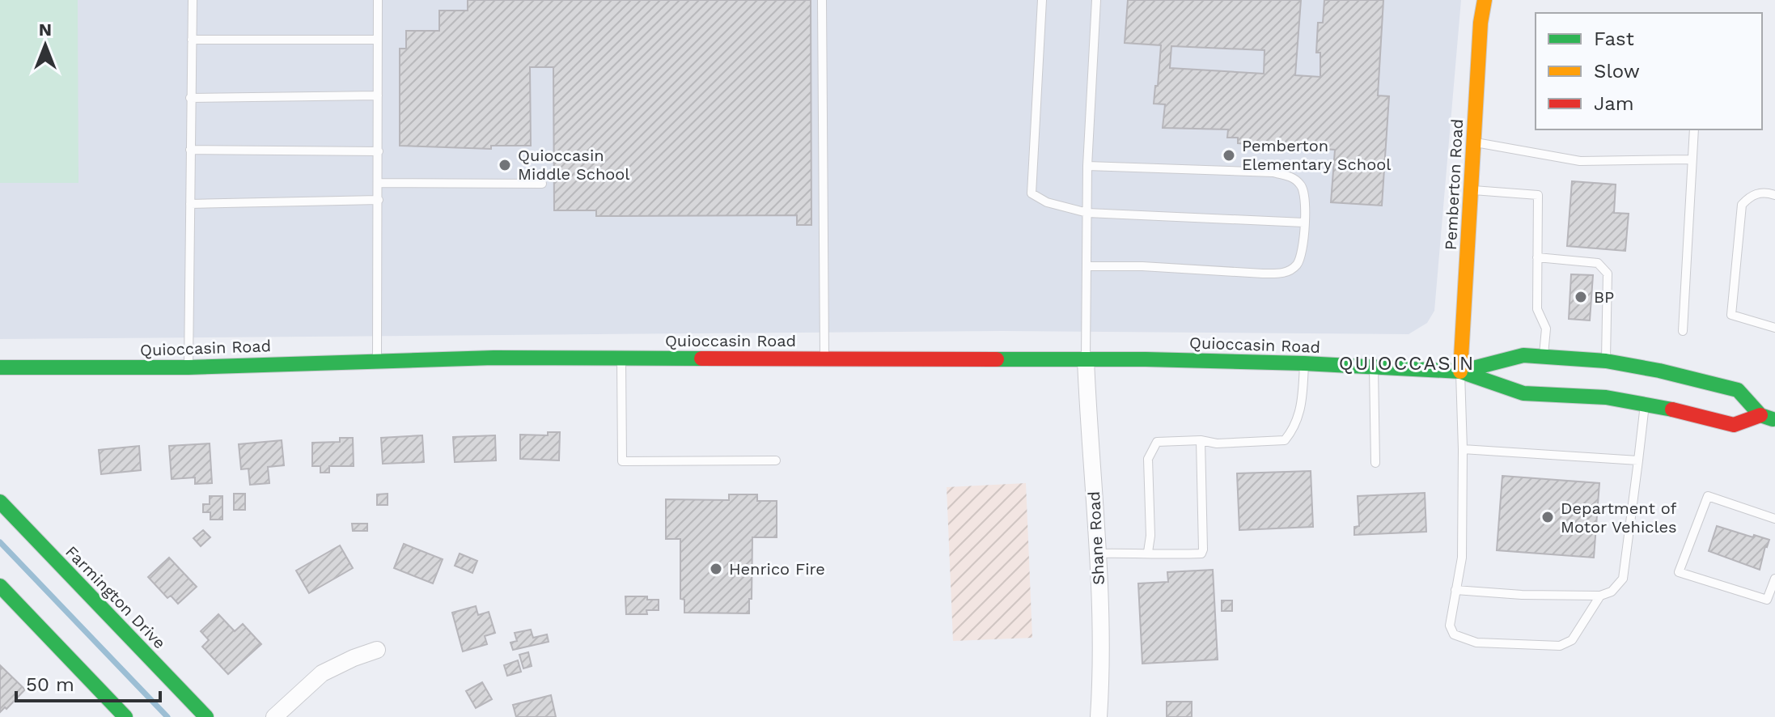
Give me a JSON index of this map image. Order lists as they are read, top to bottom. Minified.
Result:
{"streets":{"main road":["Pemberton Road","Quioccasin Road","Farmington Drive"],"street":["Shane Road"]},"crossings":[["Pemberton Road","Quioccasin Road"],["Quioccasin Road","Shane Road"]],"districts":["QUIOCCASIN"],"places":["Pemberton Elementary School","Quioccasin Middle School","BP","Department of Motor Vehicles","Henrico Fire"],"legend":["Fast","Slow","Jam"],"scale_bar":"50 m","north":"top"}
